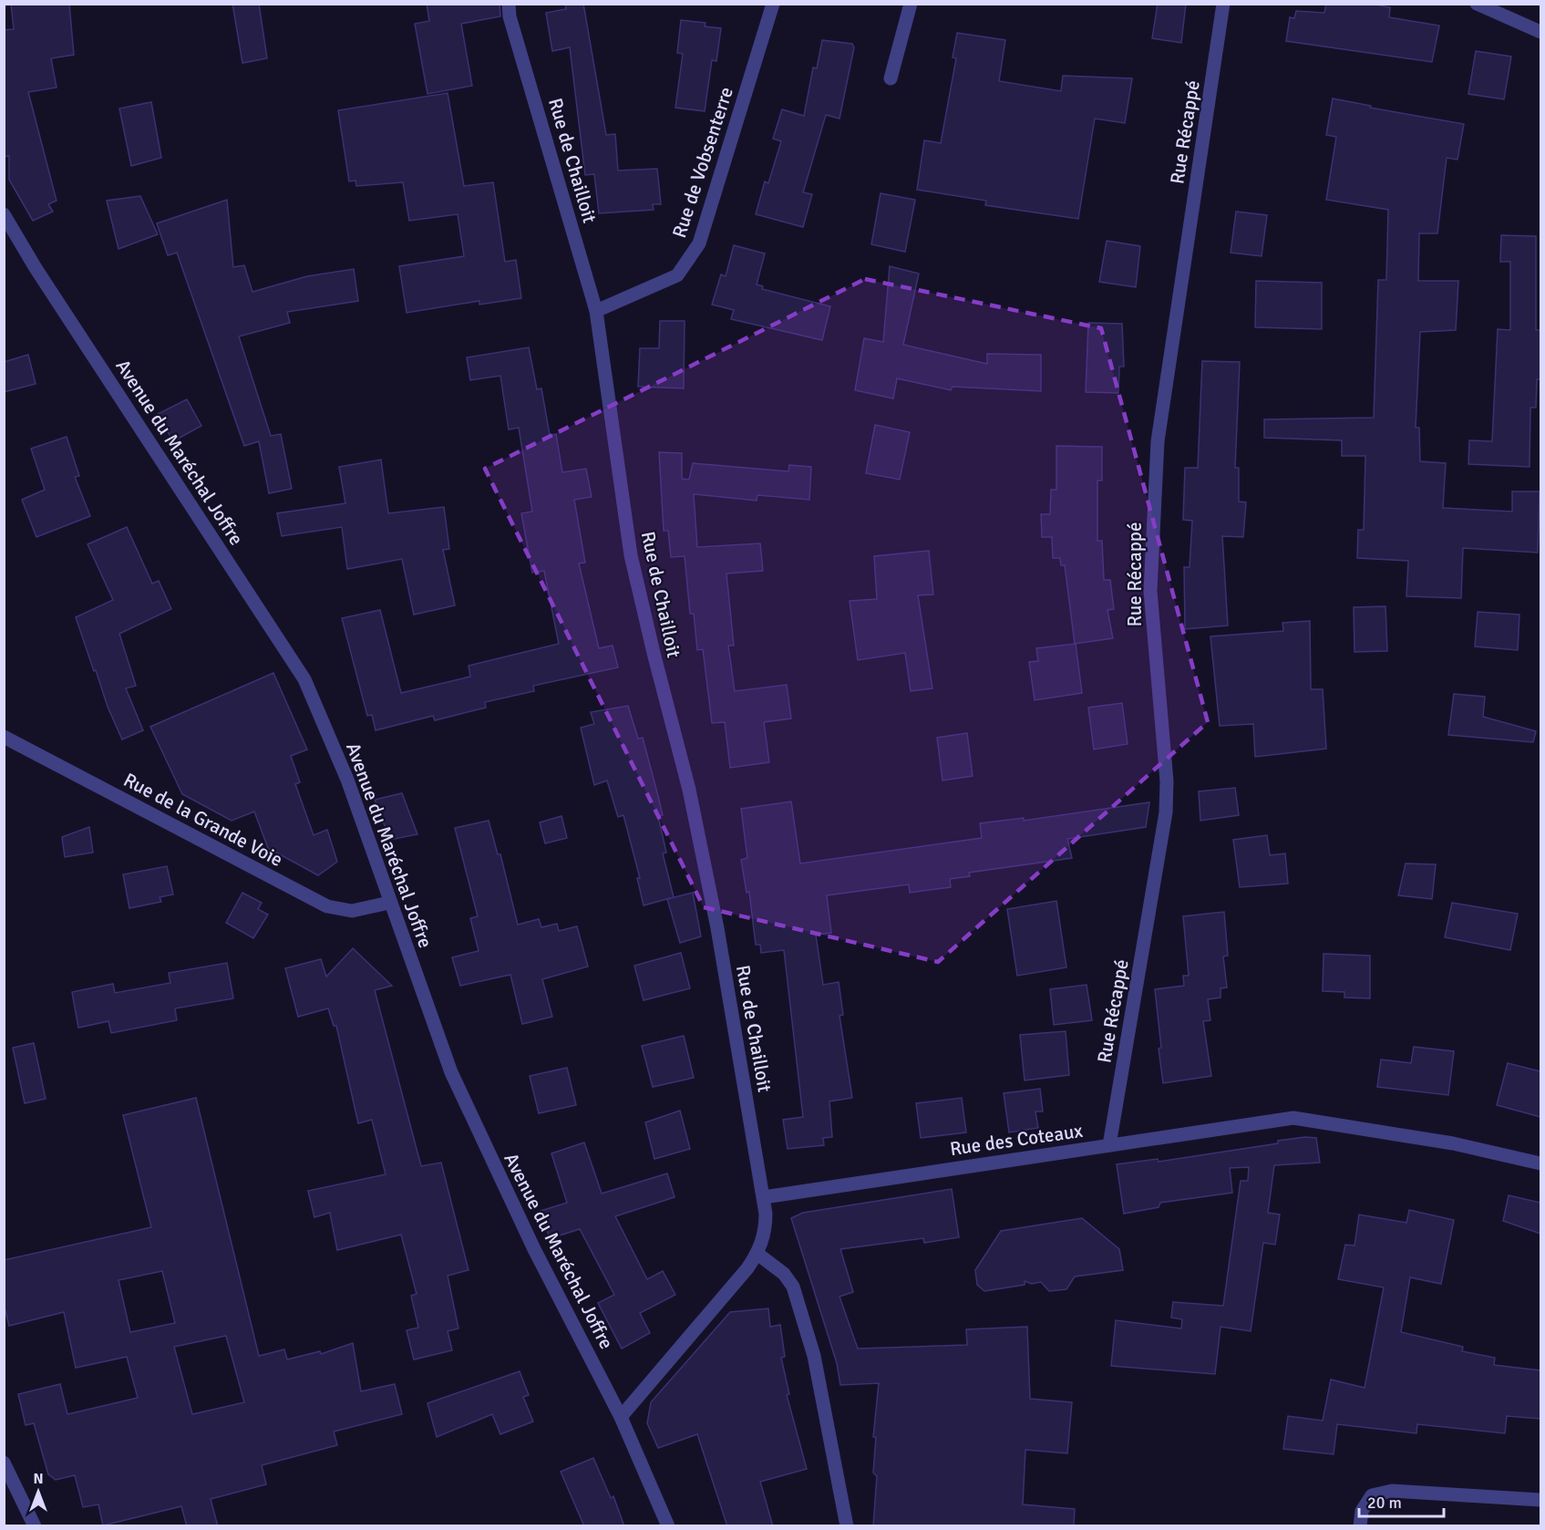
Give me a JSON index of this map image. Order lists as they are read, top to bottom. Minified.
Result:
{"streets":{"street":["Rue Récappé","Rue de Chailloit","Rue de Vobsenterre","Avenue du Maréchal Joffre","Rue de la Grande Voie","Rue des Coteaux"]},"crossings":[["Rue Récappé","Rue des Coteaux"],["Rue de Chailloit","Rue de Vobsenterre"],["Rue de Chailloit","Rue des Coteaux"],["Avenue du Maréchal Joffre","Rue de la Grande Voie"]],"scale_bar":"20 m","north":"top"}
